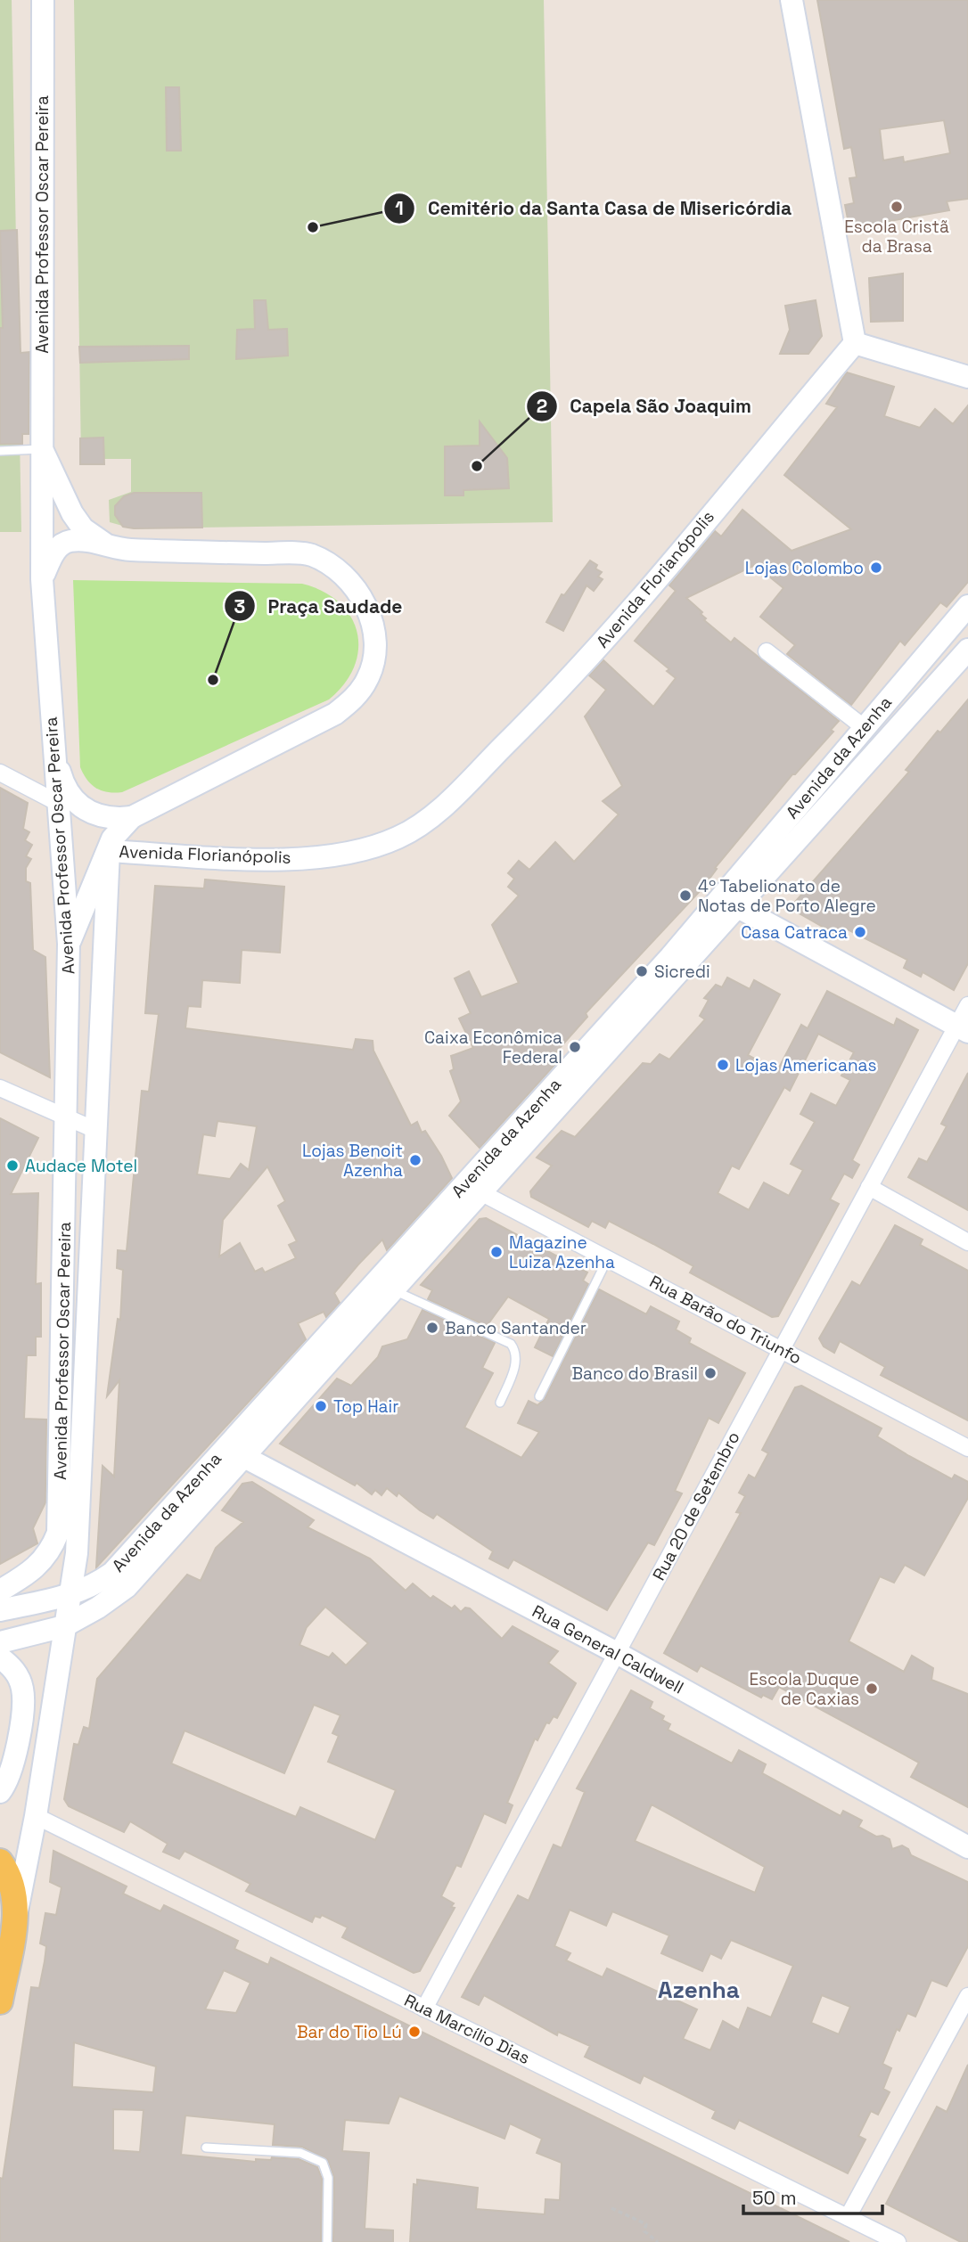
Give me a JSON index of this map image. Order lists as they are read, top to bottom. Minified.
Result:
{"streets":{"main road":["Avenida Professor Oscar Pereira","Avenida Florianópolis","Avenida da Azenha","Rua General Caldwell"],"street":["Rua Barão do Triunfo","Rua 20 de Setembro","Rua Marcílio Dias"]},"crossings":[["Avenida Professor Oscar Pereira","Avenida Florianópolis"],["Avenida Professor Oscar Pereira","Avenida da Azenha"],["Avenida da Azenha","Rua Barão do Triunfo"],["Avenida da Azenha","Rua General Caldwell"],["Rua Barão do Triunfo","Rua 20 de Setembro"],["Rua 20 de Setembro","Rua General Caldwell"],["Rua 20 de Setembro","Rua Marcílio Dias"]],"districts":["Azenha"],"places":["Escola Cristã da Brasa","Cemitério da Santa Casa de Misericórdia","Capela São Joaquim","Lojas Colombo","Praça Saudade","4º Tabelionato de Notas de Porto Alegre","Casa Catraca","Sicredi","Caixa Econômica Federal","Lojas Americanas","Lojas Benoit Azenha","Audace Motel","Magazine Luiza Azenha","Banco Santander","Banco do Brasil","Top Hair","Escola Duque de Caxias","Bar do Tio Lú"],"scale_bar":"50 m"}
